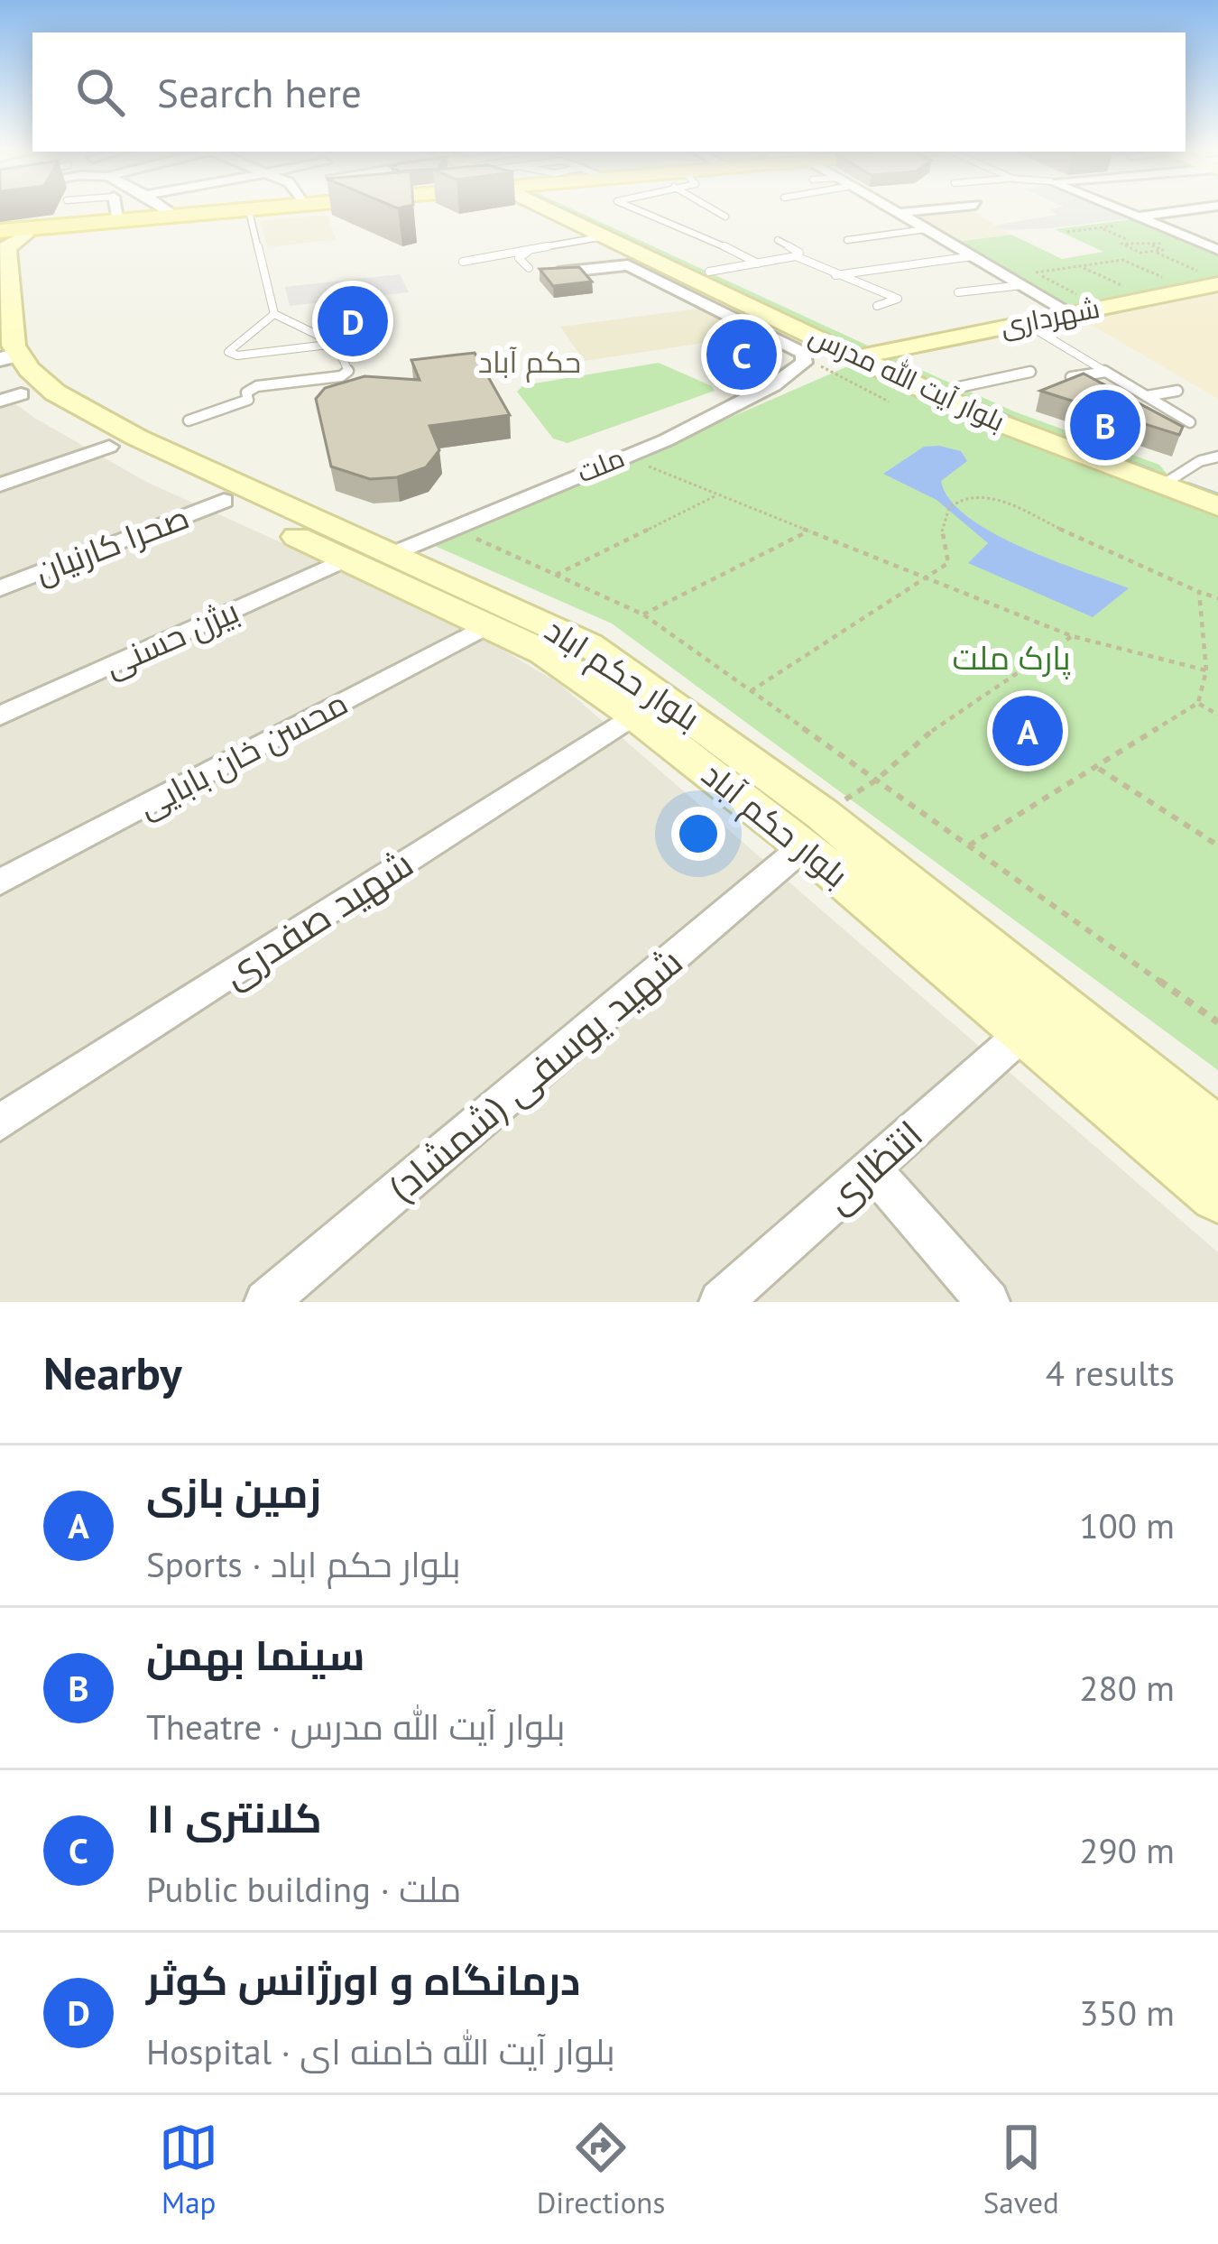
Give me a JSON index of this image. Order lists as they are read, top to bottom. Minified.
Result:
{"streets":{"main road":["شهرداری","بلوار آیت الله مدرس","بلوار حکم اباد","بلوار حکم آباد"],"street":["ملت","صحرا کارنیان","بیژن حسنی","محسن خان بابایی","شهید صفدری","شهید یوسفی (شمشاد)","انتظاری"]},"crossings":[["شهرداری","بلوار آیت الله مدرس"],["ملت","بلوار حکم اباد"],["صحرا کارنیان","بلوار حکم آباد"],["بیژن حسنی","بلوار حکم آباد"],["بلوار حکم اباد","بلوار حکم آباد"],["محسن خان بابایی","بلوار حکم آباد"],["بلوار حکم آباد","شهید صفدری"],["بلوار حکم آباد","شهید یوسفی (شمشاد)"],["بلوار حکم آباد","انتظاری"]],"districts":["حکم آباد"],"parks":["پارک ملت"],"page":{"search":"Search here","pins":["D","C","B","A"],"heading":["Nearby","4 results"],"list":[{"mark":"A","name":"زمین بازی","note":"Sports · بلوار حکم اباد","value":"100 m"},{"mark":"B","name":"سینما بهمن","note":"Theatre · بلوار آیت الله مدرس","value":"280 m"},{"mark":"C","name":"کلانتری ۱۱","note":"Public building · ملت","value":"290 m"},{"mark":"D","name":"درمانگاه و اورژانس کوثر","note":"Hospital · بلوار آیت الله خامنه ای","value":"350 m"}],"nav":["Map","Directions","Saved"]}}
